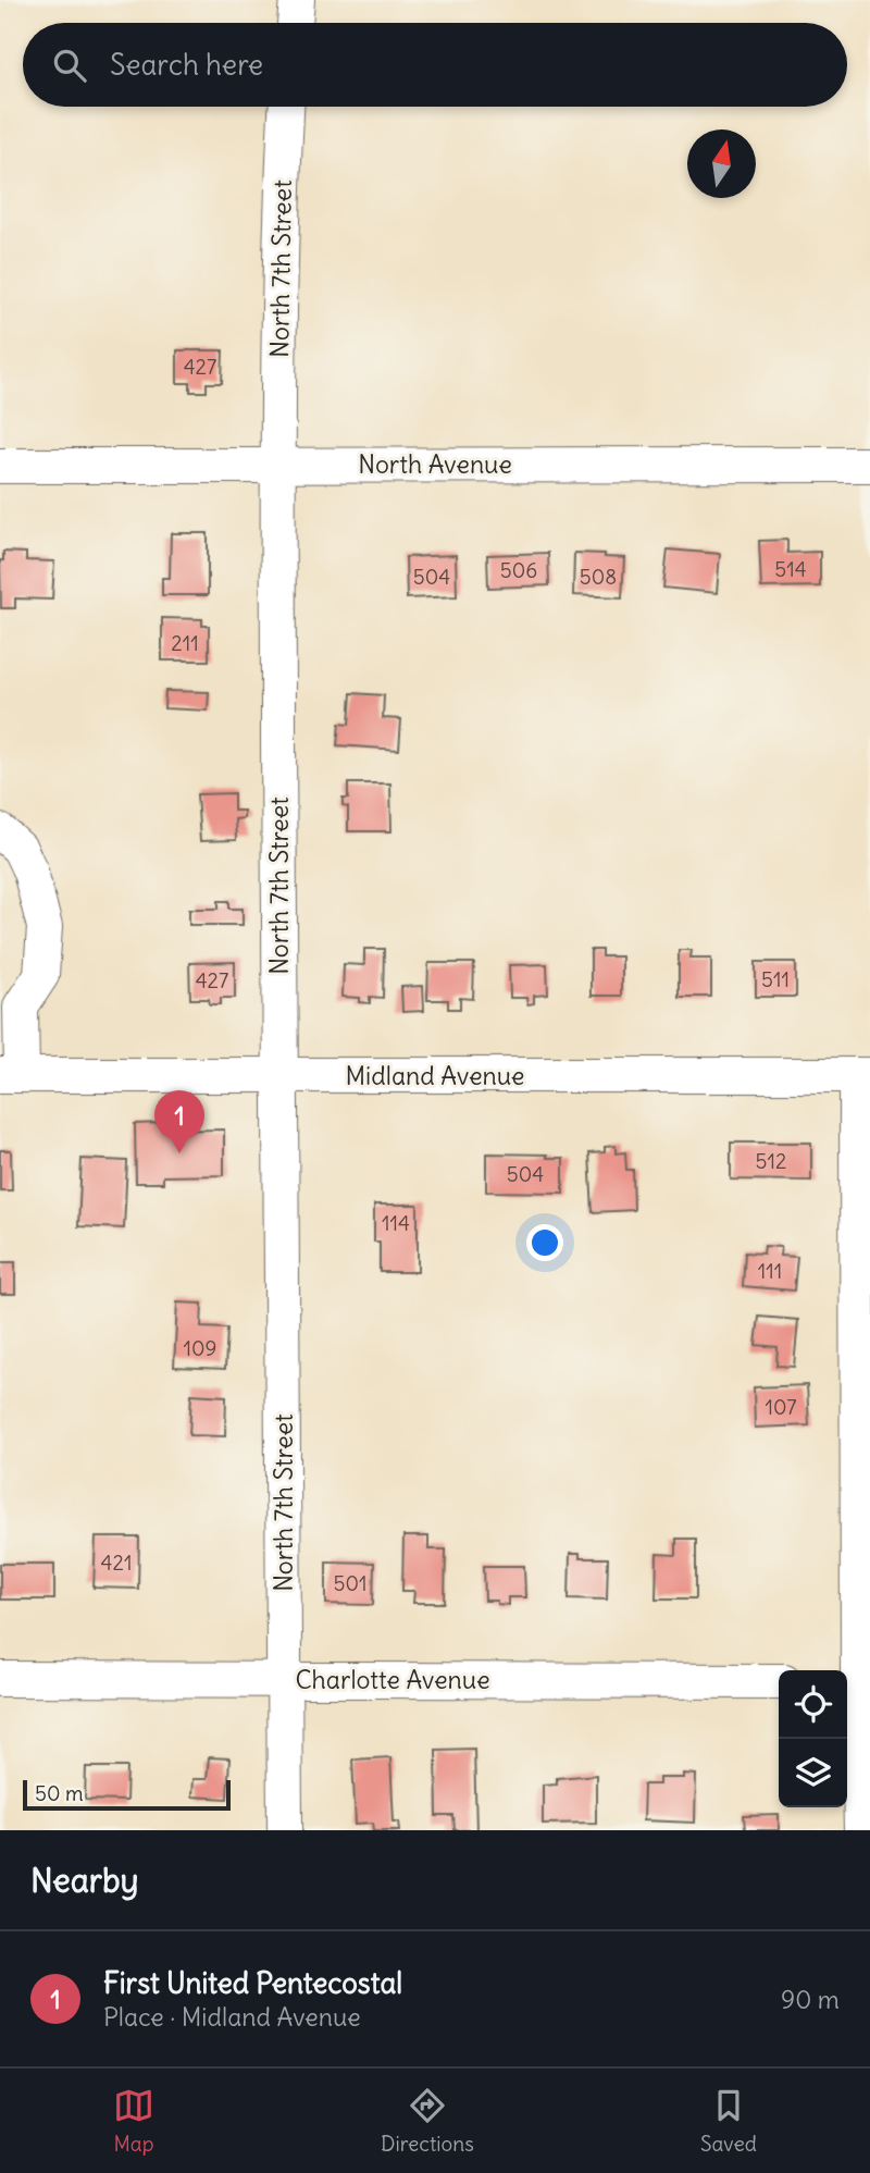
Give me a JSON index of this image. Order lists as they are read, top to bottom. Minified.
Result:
{"streets":{"street":["North 7th Street","North Avenue","Midland Avenue","Charlotte Avenue"]},"crossings":[["North 7th Street","North Avenue"],["North 7th Street","Midland Avenue"],["North 7th Street","Charlotte Avenue"]],"house_numbers":["427","514","506","504","508","211","511","427","512","504","114","111","109","107","421","501"],"scale_bar":"50 m","north":"top","page":{"search":"Search here","pins":"1","scale":"50 m","heading":"Nearby","list":[{"mark":"1","name":"First United Pentecostal","note":"Place · Midland Avenue","value":"90 m"}],"nav":["Map","Directions","Saved"]}}
